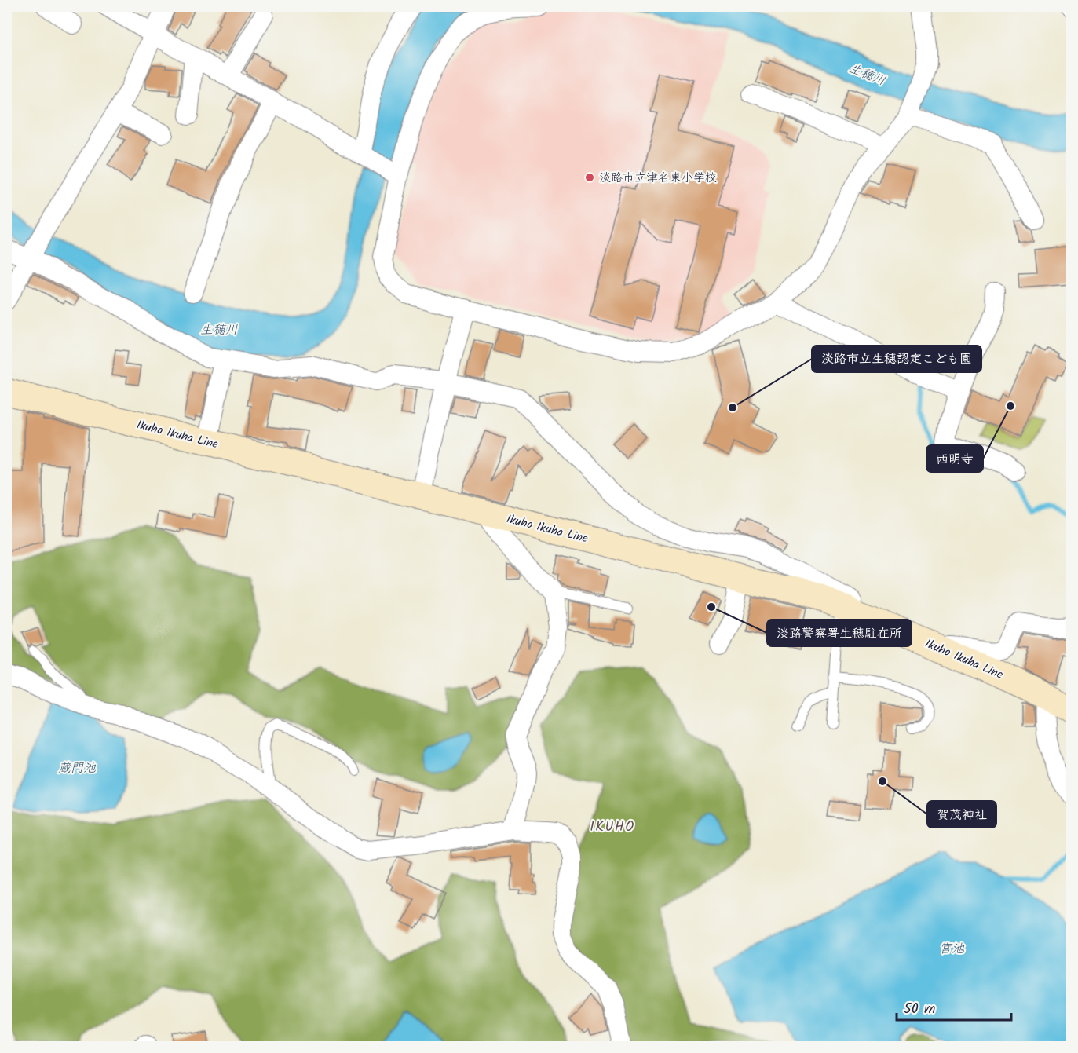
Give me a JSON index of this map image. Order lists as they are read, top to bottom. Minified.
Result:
{"streets":{"main road":["Ikuho Ikuha Line"]},"districts":["IKUHO"],"water":["生穂川","蔵門池","宮池"],"places":["淡路市立津名東小学校","西明寺","淡路市立生穂認定こども園","淡路警察署生穂駐在所","賀茂神社"],"scale_bar":"50 m"}
